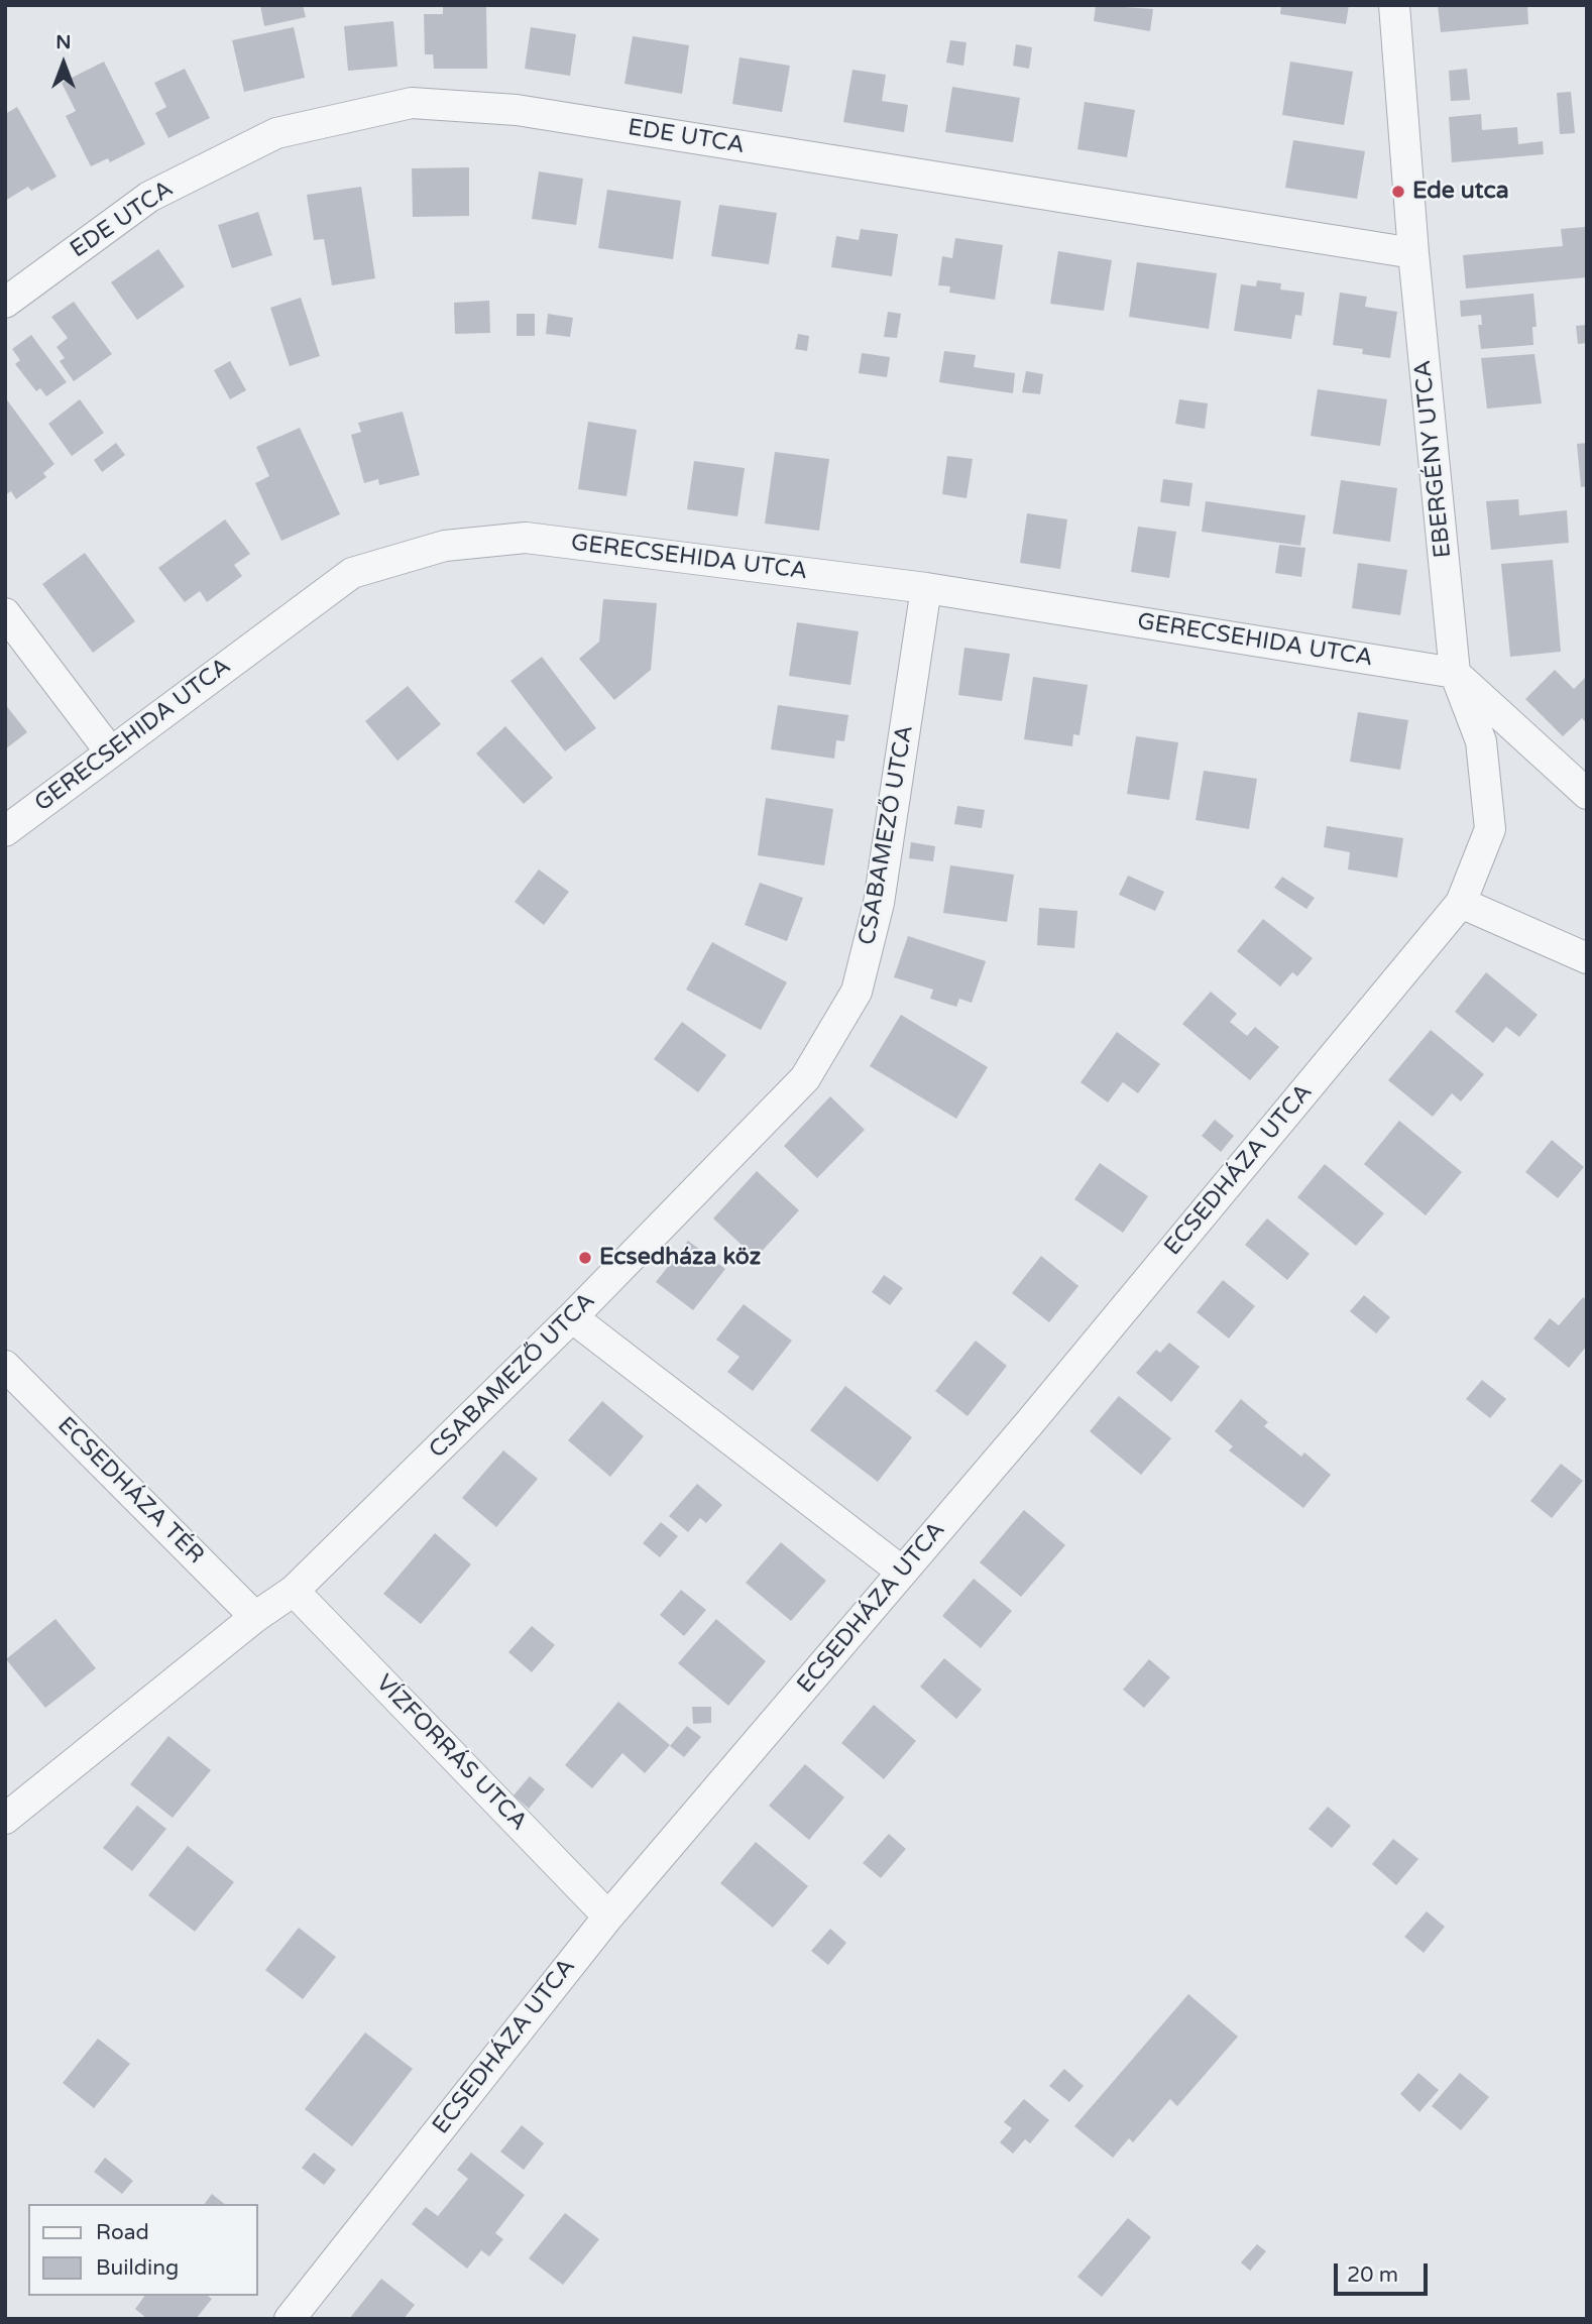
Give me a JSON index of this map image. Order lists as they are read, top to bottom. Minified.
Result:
{"streets":{"street":["EDE UTCA","EBERGÉNY UTCA","GERECSEHIDA UTCA","CSABAMEZŐ UTCA","ECSEDHÁZA UTCA","ECSEDHÁZA TÉR","VÍZFORRÁS UTCA"]},"crossings":[["EDE UTCA","EBERGÉNY UTCA"],["EBERGÉNY UTCA","GERECSEHIDA UTCA"],["EBERGÉNY UTCA","ECSEDHÁZA UTCA"],["GERECSEHIDA UTCA","CSABAMEZŐ UTCA"],["CSABAMEZŐ UTCA","ECSEDHÁZA TÉR"],["CSABAMEZŐ UTCA","VÍZFORRÁS UTCA"],["ECSEDHÁZA UTCA","VÍZFORRÁS UTCA"]],"places":["Ede utca","Ecsedháza köz"],"legend":["Road","Building"],"scale_bar":"20 m","north":"top"}
